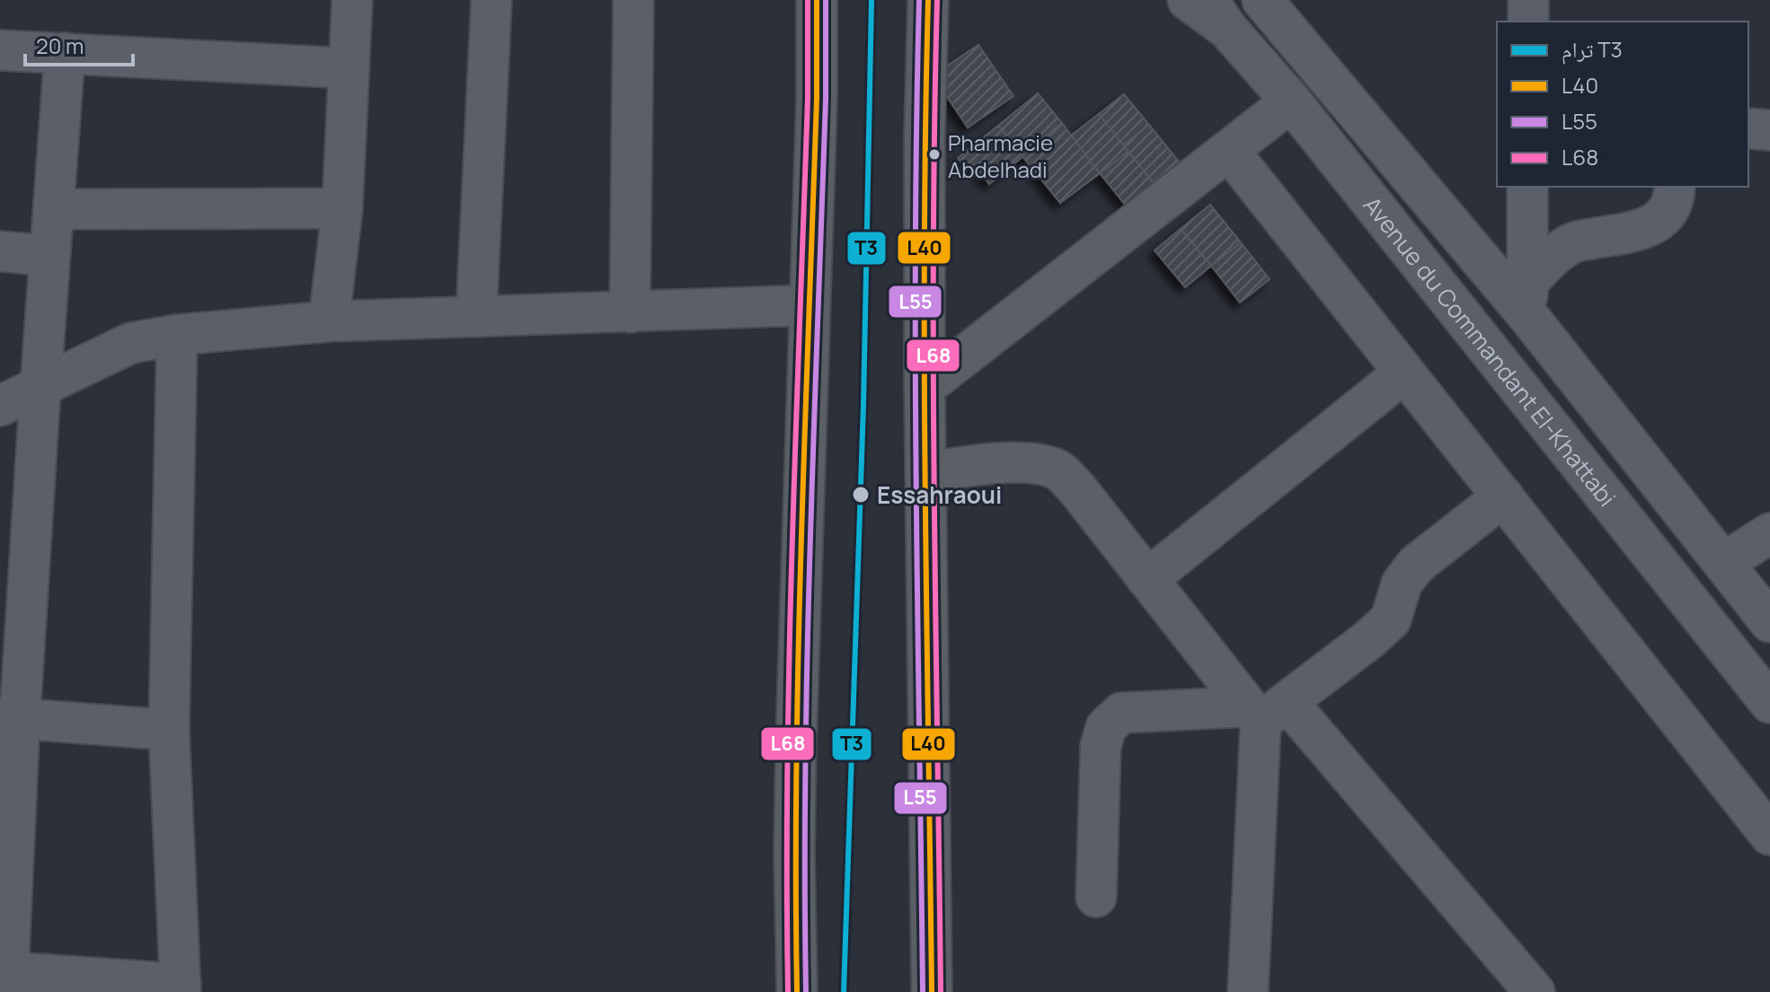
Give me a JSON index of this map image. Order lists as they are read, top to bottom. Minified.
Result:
{"streets":{"street":["Avenue du Commandant El-Khattabi"]},"places":["Pharmacie Abdelhadi","Essahraoui"],"lines":["tram line T3","transit line L40","transit line L55","transit line L68"],"legend":["ترام T3","L40","L55","L68"],"scale_bar":"20 m"}
